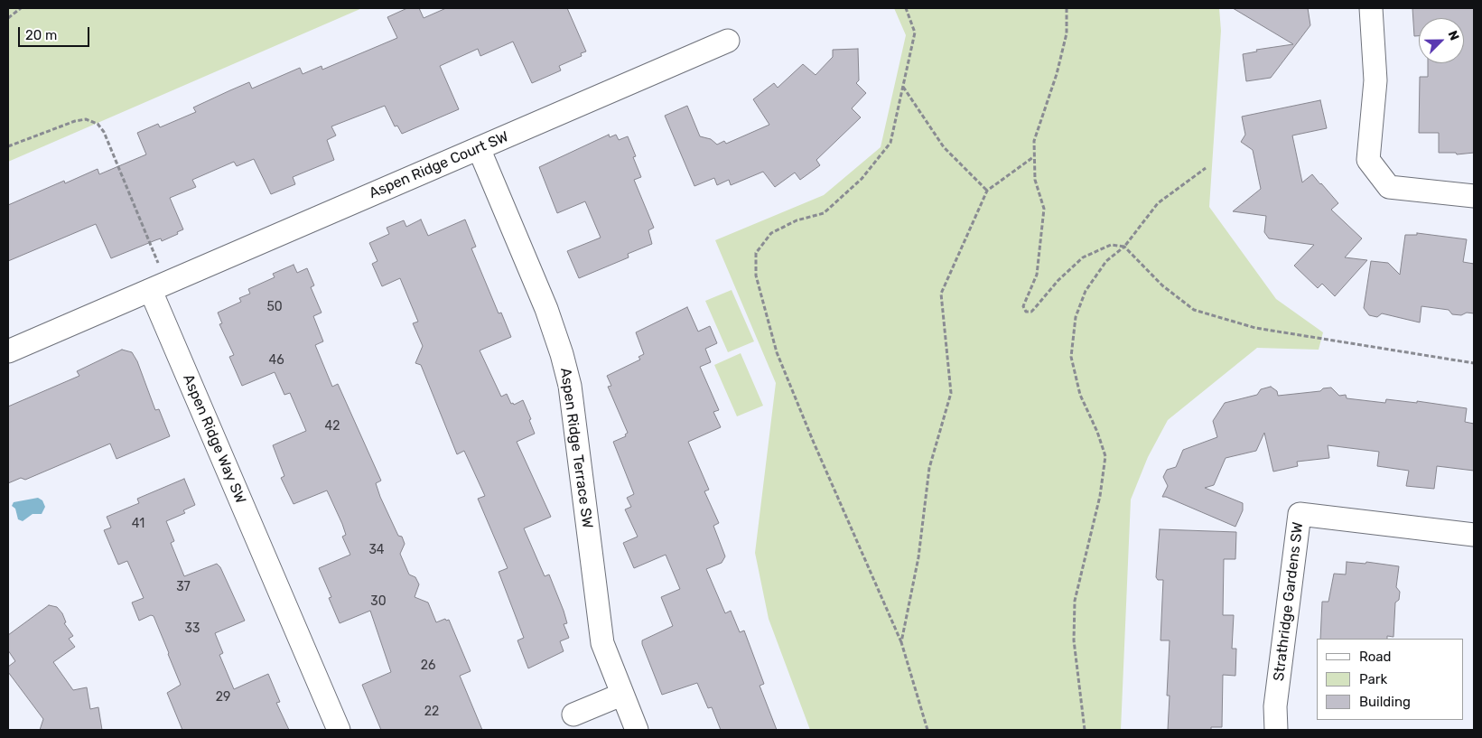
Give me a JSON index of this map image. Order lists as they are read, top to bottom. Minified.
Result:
{"streets":{"street":["Aspen Ridge Court SW","Aspen Ridge Way SW","Aspen Ridge Terrace SW","Strathridge Gardens SW"]},"crossings":[["Aspen Ridge Court SW","Aspen Ridge Way SW"],["Aspen Ridge Court SW","Aspen Ridge Terrace SW"]],"house_numbers":["50","46","42","41","34","37","30","33","26","29","22"],"legend":["Road","Park","Building"],"scale_bar":"20 m","north":"top right"}
